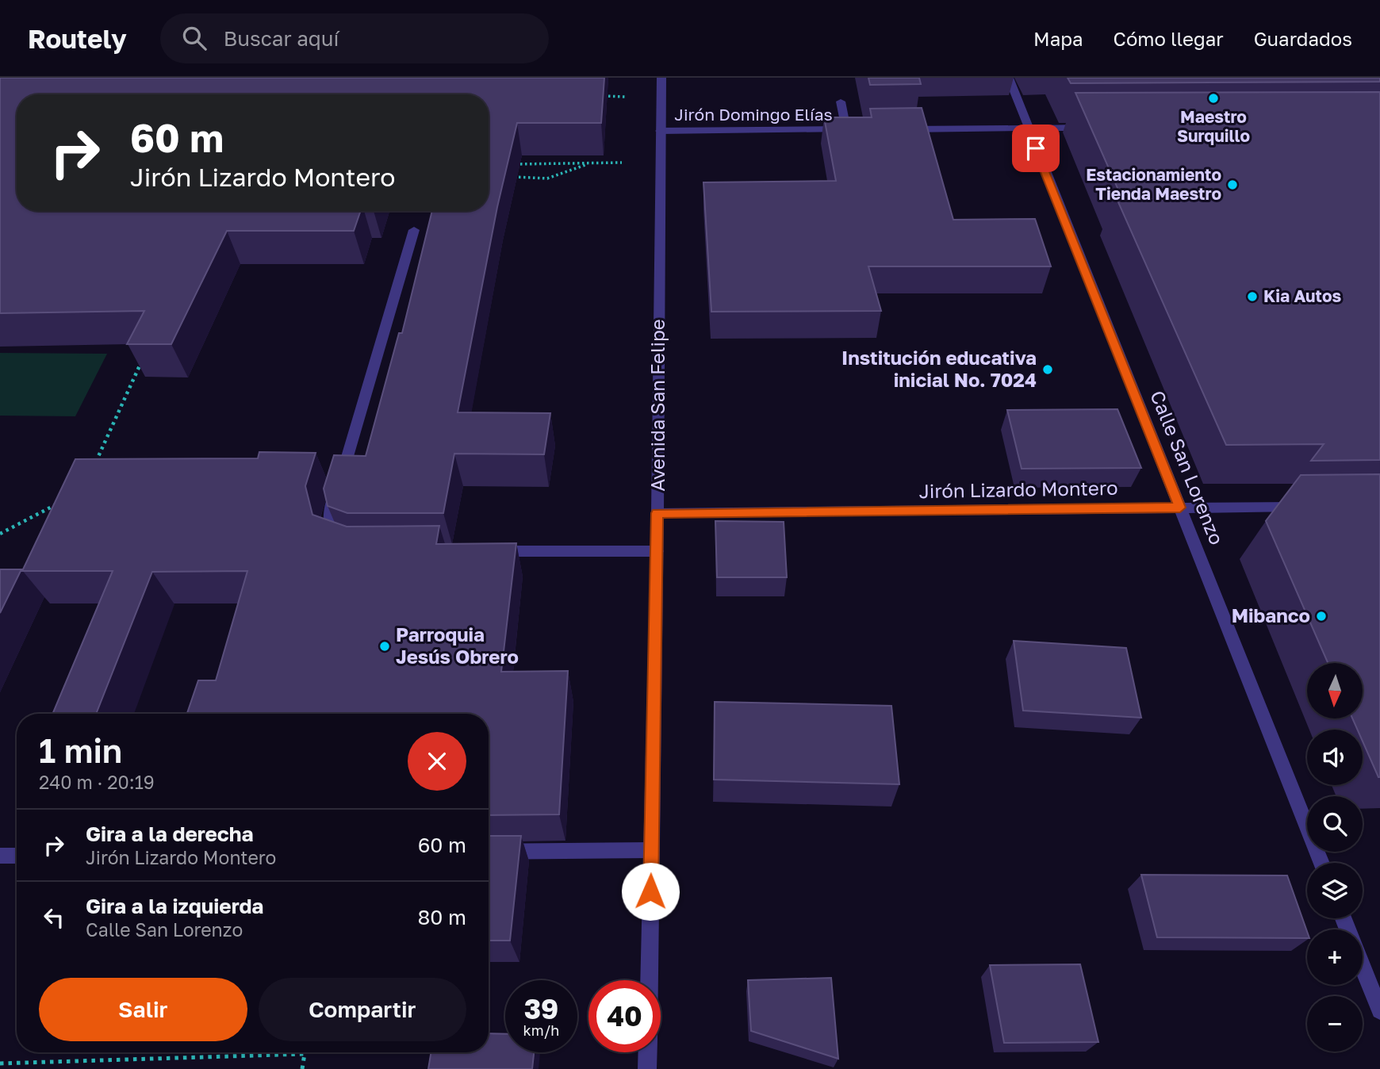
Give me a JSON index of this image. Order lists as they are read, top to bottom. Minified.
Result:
{"streets":{"street":["Jirón Domingo Elías","Avenida San Felipe","Calle San Lorenzo","Jirón Lizardo Montero"]},"crossings":[["Jirón Domingo Elías","Avenida San Felipe"],["Avenida San Felipe","Jirón Lizardo Montero"],["Calle San Lorenzo","Jirón Lizardo Montero"]],"places":["Maestro Surquillo","Estacionamiento Tienda Maestro","Kia Autos","Institución educativa inicial No. 7024","Mibanco","Parroquia Jesús Obrero"],"north":"bottom","page":{"header":"Routely","search":"Buscar aquí","nav":["Mapa","Cómo llegar","Guardados"],"turn":["60 m","Jirón Lizardo Montero"],"map_buttons":["+","−"],"heading":["1 min","240 m · 20:19"],"list":[{"name":"Gira a la derecha","note":"Jirón Lizardo Montero","value":"60 m"},{"name":"Gira a la izquierda","note":"Calle San Lorenzo","value":"80 m"}],"buttons":["Salir","Compartir"],"speed":"39 km/h","limit":"40"}}
